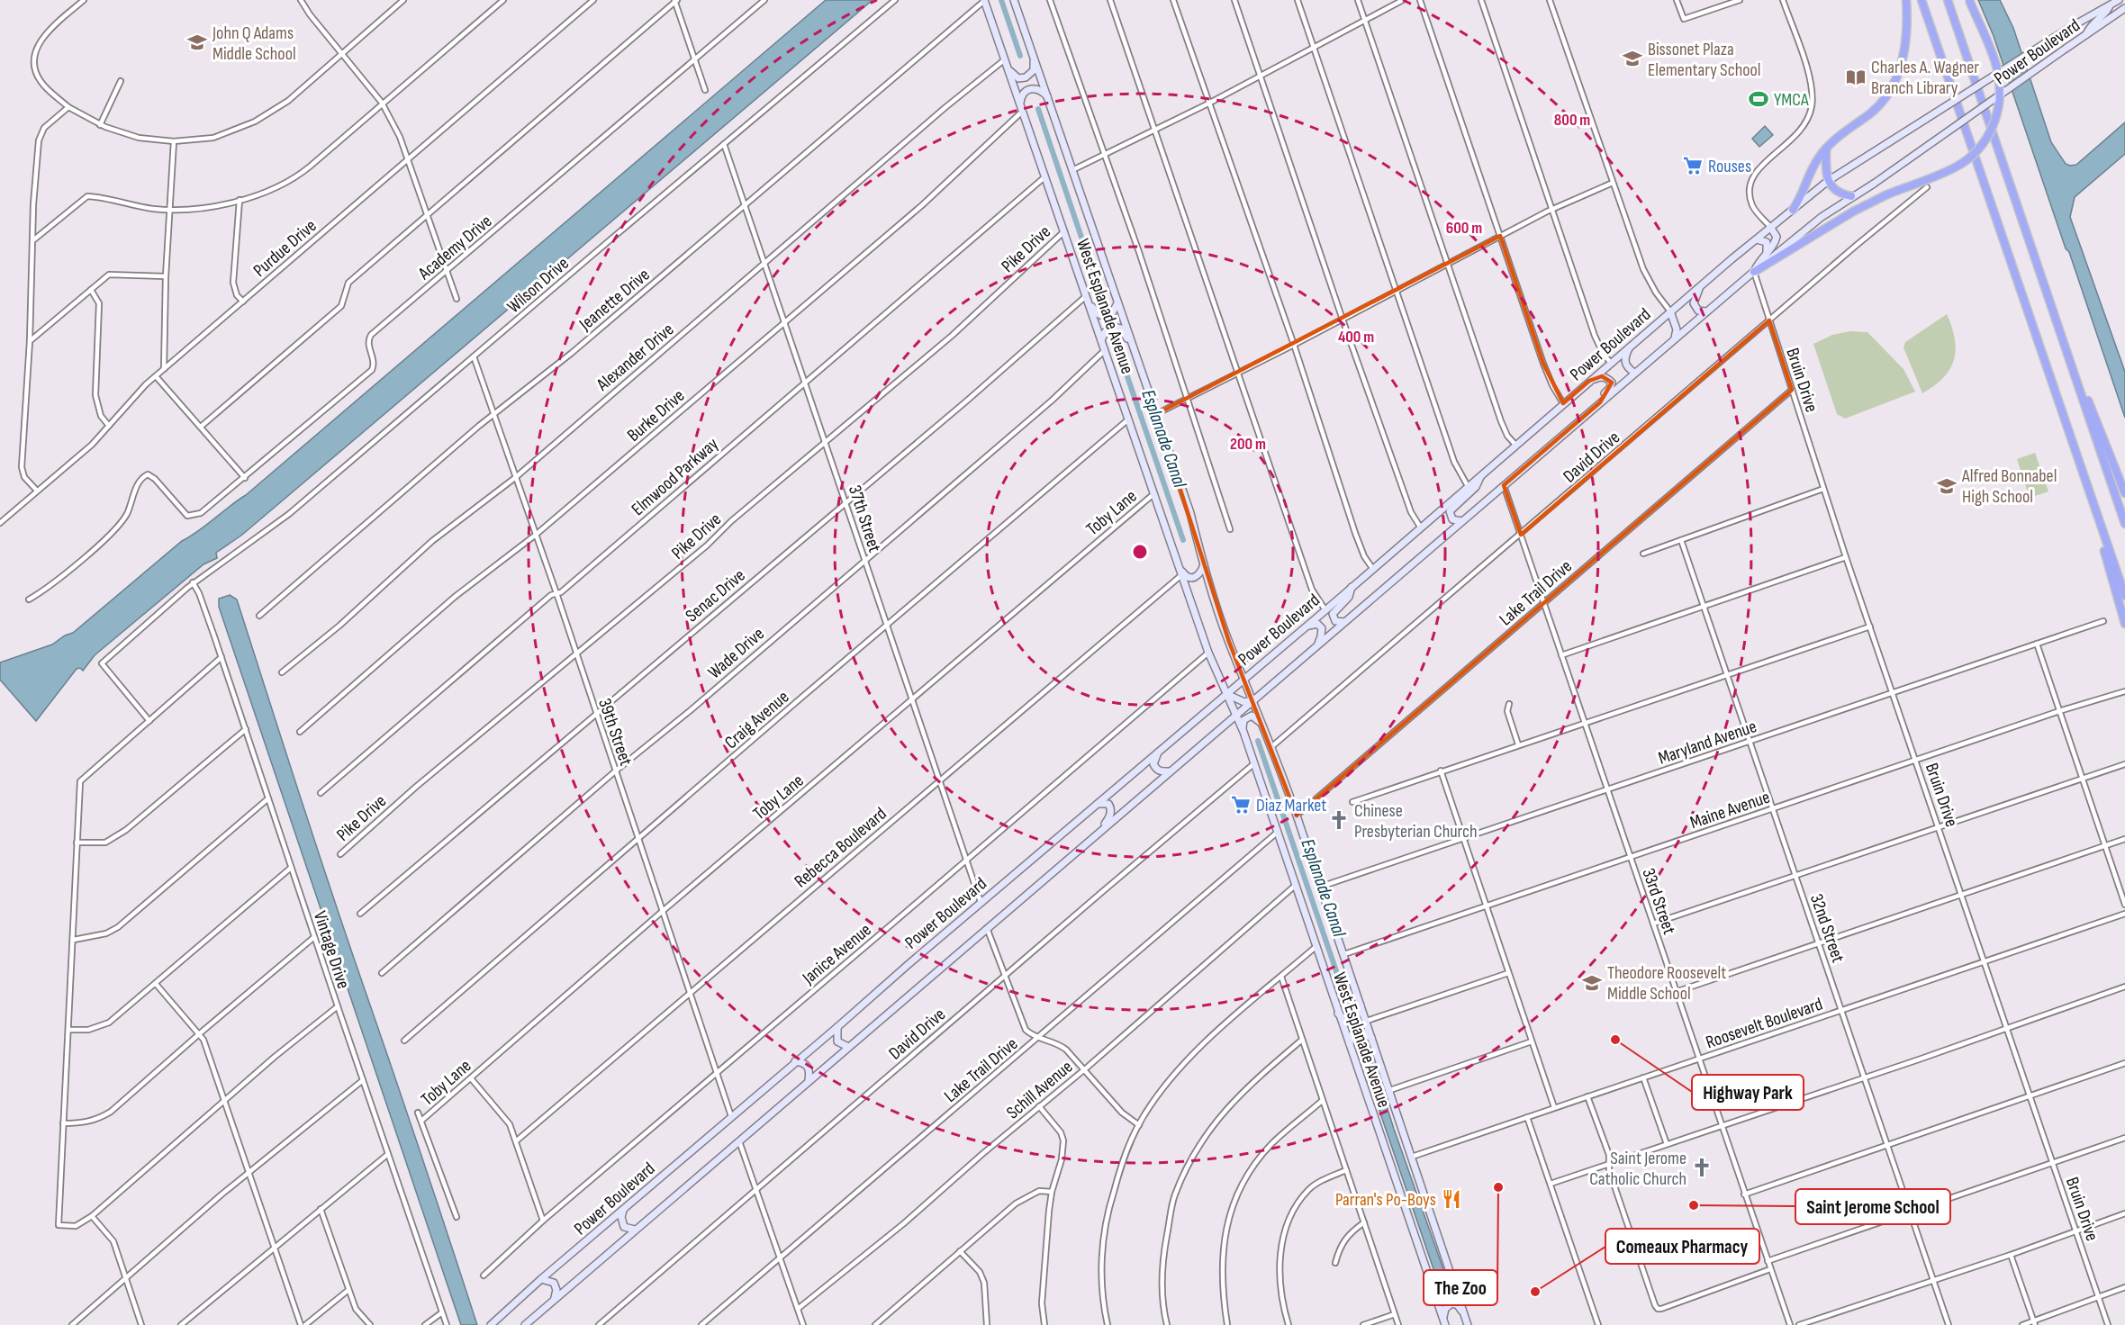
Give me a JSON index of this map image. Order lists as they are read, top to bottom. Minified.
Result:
{"streets":{"main road":["Power Boulevard","West Esplanade Avenue"],"street":["Academy Drive","Purdue Drive","Pike Drive","Wilson Drive","Jeanette Drive","Alexander Drive","Bruin Drive","Burke Drive","David Drive","Elmwood Parkway","Toby Lane","37th Street","Lake Trail Drive","Senac Drive","Wade Drive","Craig Avenue","39th Street","Maryland Avenue","Maine Avenue","Rebecca Boulevard","33rd Street","32nd Street","Vintage Drive","Janice Avenue","Roosevelt Boulevard","Schill Avenue"]},"crossings":[["Power Boulevard","West Esplanade Avenue"],["Power Boulevard","Bruin Drive"],["Power Boulevard","37th Street"],["Power Boulevard","39th Street"],["Power Boulevard","33rd Street"],["Pike Drive","West Esplanade Avenue"],["Pike Drive","37th Street"],["Pike Drive","39th Street"],["Wilson Drive","37th Street"],["Wilson Drive","39th Street"],["Wilson Drive","Vintage Drive"],["Jeanette Drive","West Esplanade Avenue"],["Jeanette Drive","37th Street"],["Jeanette Drive","39th Street"],["West Esplanade Avenue","Alexander Drive"],["West Esplanade Avenue","Burke Drive"],["West Esplanade Avenue","David Drive"],["West Esplanade Avenue","Elmwood Parkway"],["West Esplanade Avenue","Toby Lane"],["West Esplanade Avenue","Lake Trail Drive"],["West Esplanade Avenue","Senac Drive"],["West Esplanade Avenue","Wade Drive"],["West Esplanade Avenue","Craig Avenue"],["West Esplanade Avenue","Maryland Avenue"],["West Esplanade Avenue","Maine Avenue"],["West Esplanade Avenue","Rebecca Boulevard"],["West Esplanade Avenue","Janice Avenue"],["West Esplanade Avenue","Roosevelt Boulevard"],["West Esplanade Avenue","Schill Avenue"],["Alexander Drive","37th Street"],["Alexander Drive","39th Street"],["Bruin Drive","David Drive"],["Bruin Drive","Lake Trail Drive"],["Bruin Drive","Maryland Avenue"],["Bruin Drive","Maine Avenue"],["Bruin Drive","Roosevelt Boulevard"],["Burke Drive","37th Street"],["Burke Drive","39th Street"],["David Drive","33rd Street"],["Elmwood Parkway","37th Street"],["Elmwood Parkway","39th Street"],["Toby Lane","37th Street"],["Toby Lane","39th Street"],["37th Street","Senac Drive"],["37th Street","Wade Drive"],["37th Street","Craig Avenue"],["37th Street","Rebecca Boulevard"],["37th Street","Janice Avenue"],["Lake Trail Drive","33rd Street"],["Senac Drive","39th Street"],["Wade Drive","39th Street"],["Craig Avenue","39th Street"],["39th Street","Rebecca Boulevard"],["39th Street","Janice Avenue"],["Maryland Avenue","33rd Street"],["Maryland Avenue","32nd Street"],["Maine Avenue","33rd Street"],["Maine Avenue","32nd Street"],["33rd Street","Roosevelt Boulevard"],["32nd Street","Roosevelt Boulevard"]],"water":["Esplanade Canal"],"places":{"school or university":["John Q Adams Middle School","Bissonet Plaza Elementary School","Alfred Bonnabel High School","Theodore Roosevelt Middle School"],"library":["Charles A. Wagner Branch Library"],"sports":["YMCA"],"supermarket":["Rouses","Diaz Market"],"church":["Chinese Presbyterian Church","Saint Jerome Catholic Church"],"other":["Highway Park","The Zoo","Saint Jerome School","Comeaux Pharmacy"],"restaurant":["Parran's Po-Boys"]},"rings":["800 m","600 m","400 m","200 m"]}
